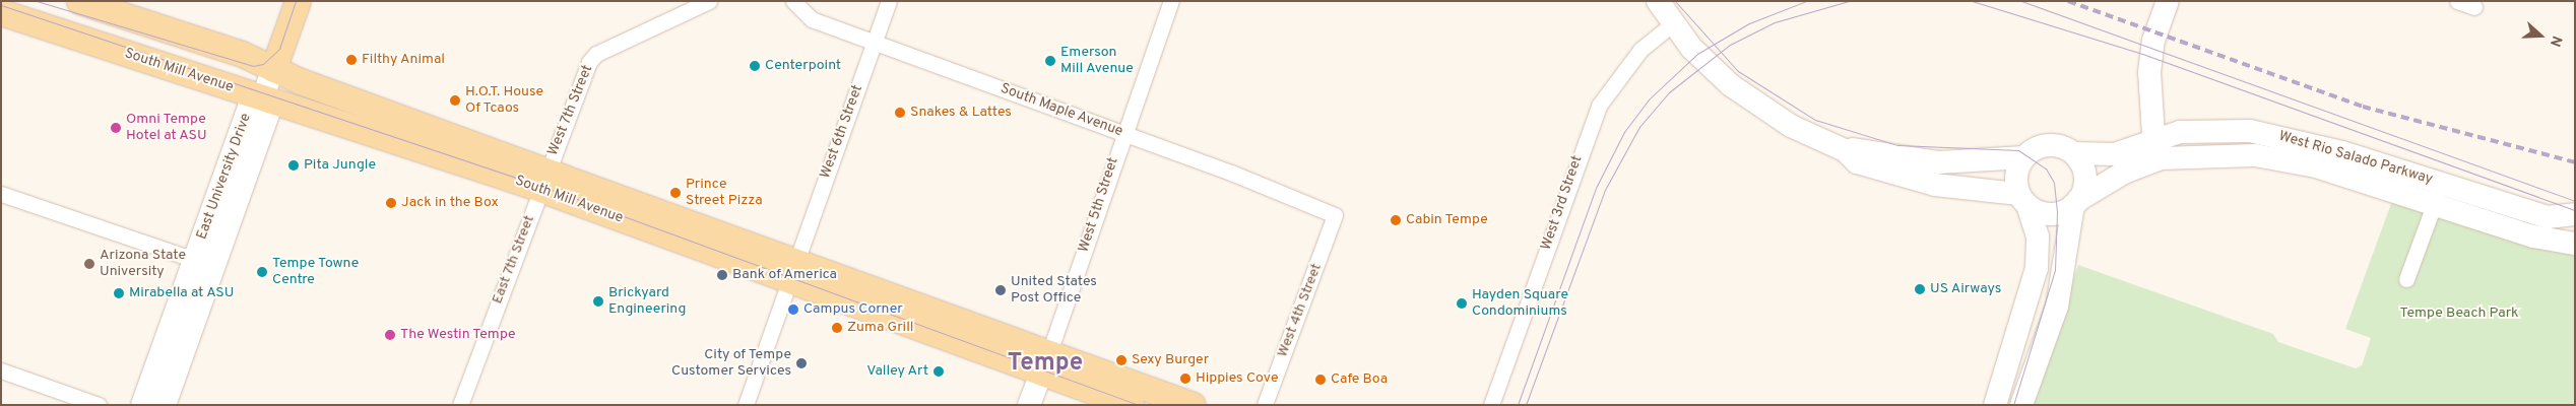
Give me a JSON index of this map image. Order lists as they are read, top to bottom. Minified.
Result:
{"streets":{"main road":["South Mill Avenue","West Rio Salado Parkway","East University Drive"],"street":["West 7th Street","South Maple Avenue","West 6th Street","West 3rd Street","West 5th Street","East 7th Street","West 4th Street"]},"crossings":[["South Mill Avenue","West 7th Street"],["South Mill Avenue","West 6th Street"],["South Mill Avenue","East University Drive"],["South Mill Avenue","West 5th Street"],["South Mill Avenue","East 7th Street"],["West 7th Street","East 7th Street"],["South Maple Avenue","West 6th Street"],["South Maple Avenue","West 5th Street"],["South Maple Avenue","West 4th Street"]],"districts":["Tempe"],"parks":["Tempe Beach Park"],"places":["Filthy Animal","Emerson Mill Avenue","Centerpoint","H.O.T. House Of Tcaos","Snakes & Lattes","Omni Tempe Hotel at ASU","Pita Jungle","Prince Street Pizza","Jack in the Box","Cabin Tempe","Arizona State University","Tempe Towne Centre","Bank of America","US Airways","United States Post Office","Mirabella at ASU","Brickyard Engineering","Hayden Square Condominiums","Campus Corner","Zuma Grill","The Westin Tempe","Sexy Burger","City of Tempe Customer Services","Valley Art","Hippies Cove","Cafe Boa"],"north":"right"}
